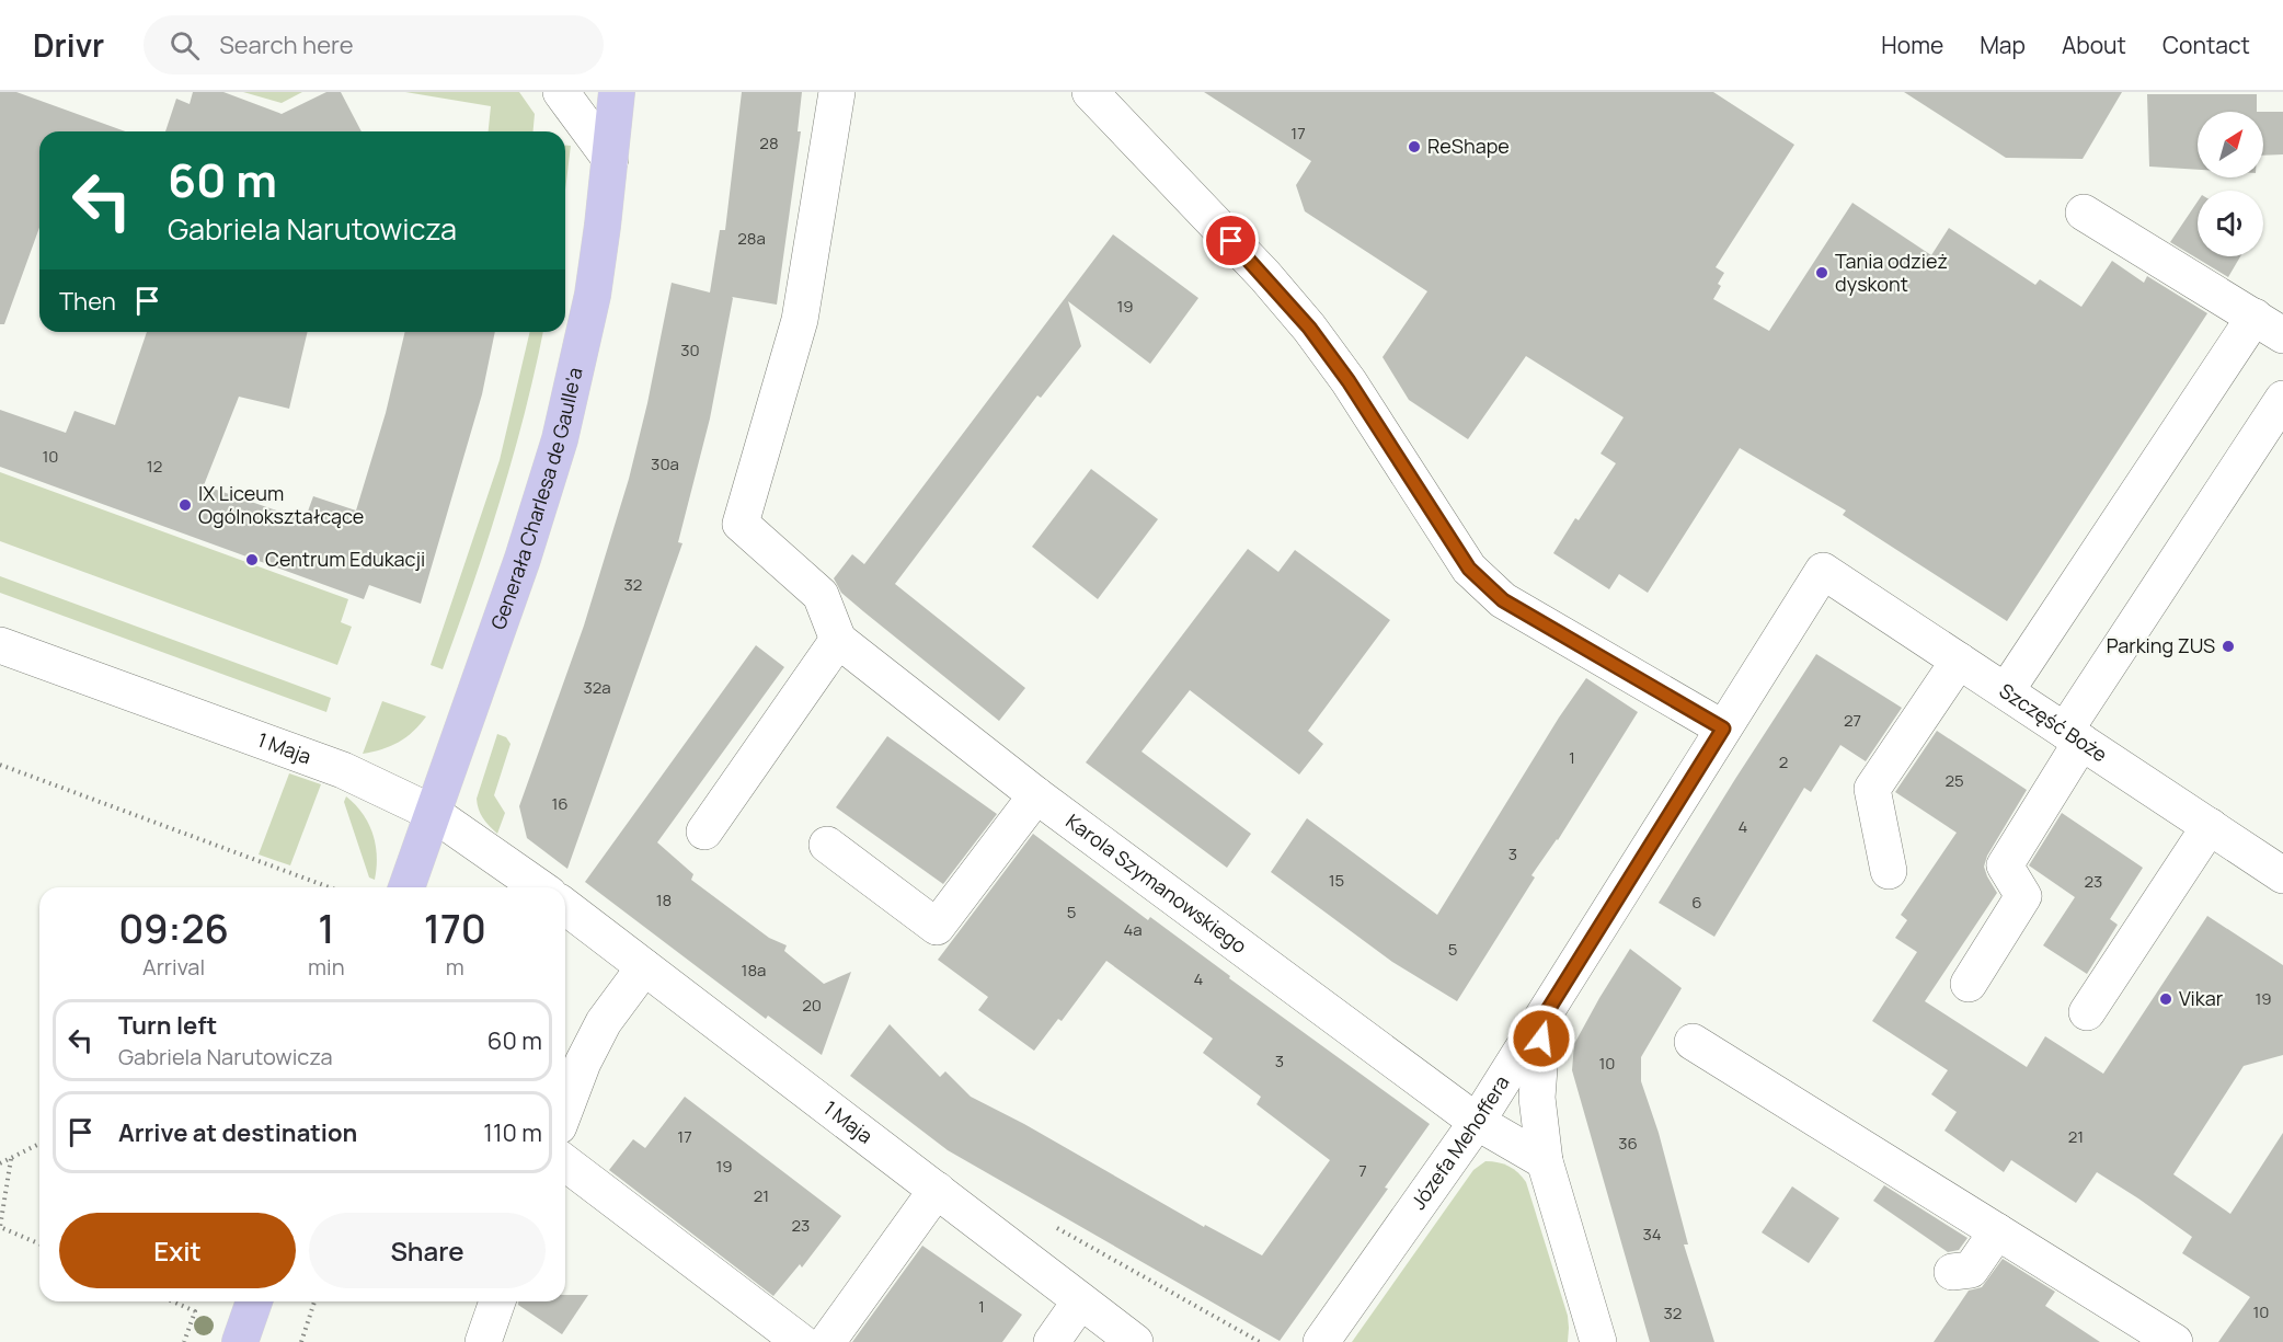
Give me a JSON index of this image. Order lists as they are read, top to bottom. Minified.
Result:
{"streets":{"main road":["Generała Charlesa de Gaulle'a"],"street":["Szczęść Boże","1 Maja","Karola Szymanowskiego","Józefa Mehoffera"]},"crossings":[["Generała Charlesa de Gaulle'a","1 Maja"],["Szczęść Boże","Józefa Mehoffera"],["Karola Szymanowskiego","Józefa Mehoffera"]],"places":["ReShape","Tania odzież dyskont","IX Liceum Ogólnokształcące","Centrum Edukacji","Parking ZUS","Vikar"],"house_numbers":["17","28","28a","19","30","10","30a","12","32","32a","27","1","2","25","16","4","3","15","23","18","6","5","4a","5","18a","4","19","20","3","10","17","21","36","19","7","21","23","34","1","10","32"],"north":"top right","page":{"header":"Drivr","search":"Search here","nav":["Home","Map","About","Contact"],"turn":["60 m","Gabriela Narutowicza"],"then":"Then","eta":["09:26","Arrival","1","min","170","m"],"list":[{"name":"Turn left","note":"Gabriela Narutowicza","value":"60 m"},{"name":"Arrive at destination","value":"110 m"}],"buttons":["Exit","Share"]}}
